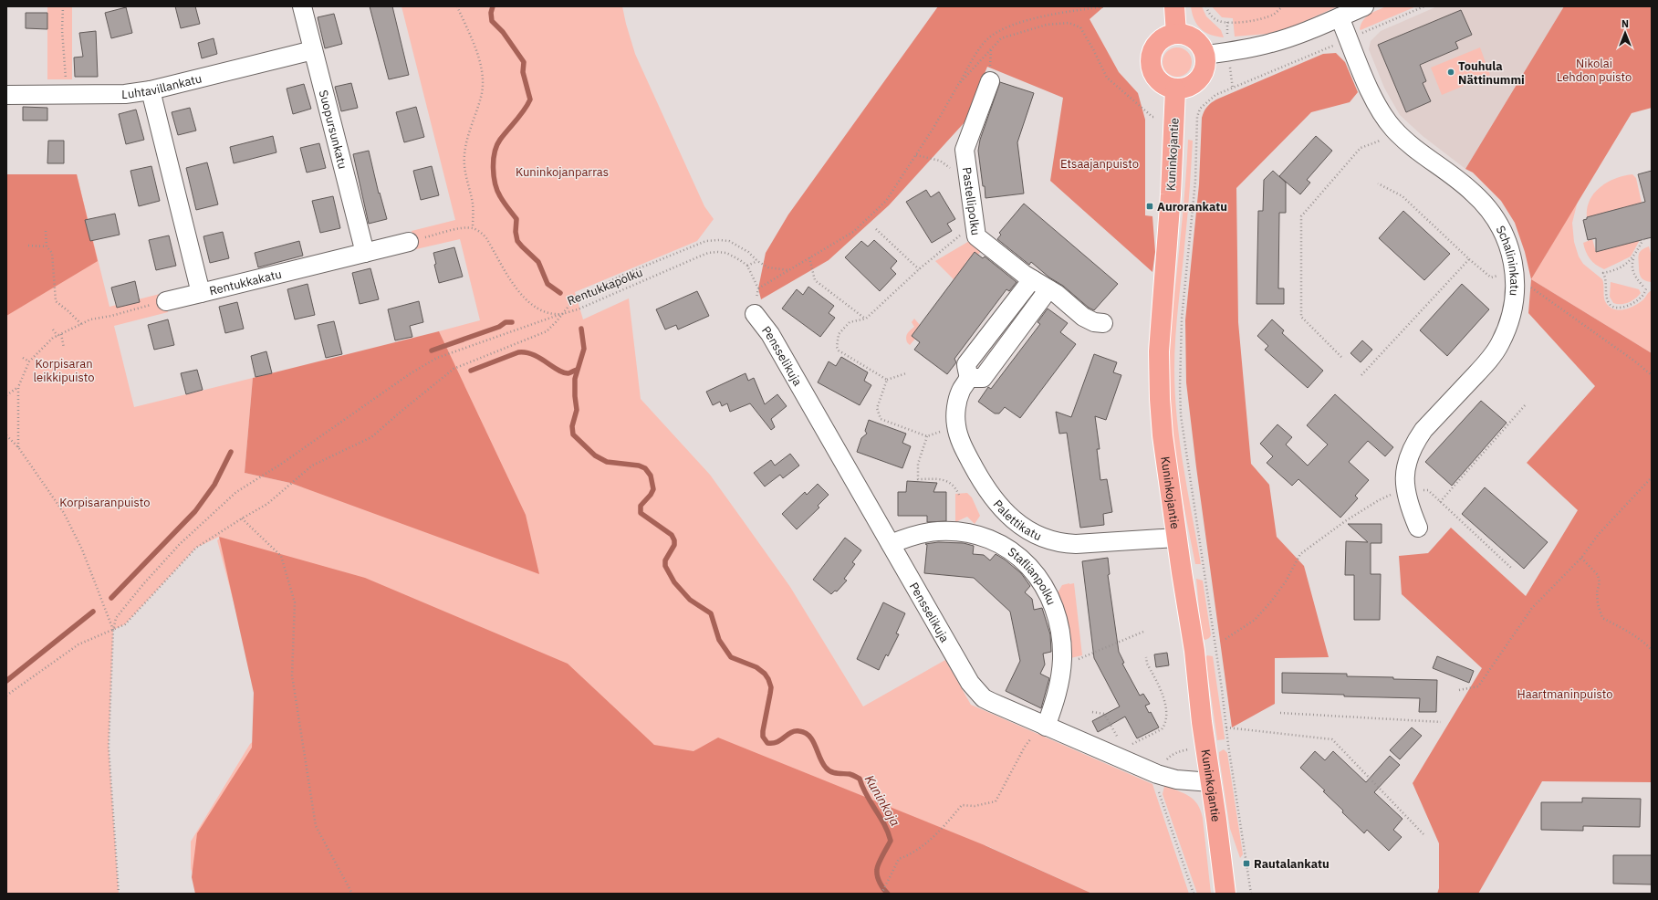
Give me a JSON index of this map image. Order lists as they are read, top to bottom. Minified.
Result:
{"streets":{"main road":["Kuninkojantie"],"street":["Luhtavillankatu","Suopursunkatu","Pastellipolku","Schalininkatu","Rentukkakatu","Pensselikuja","Palettikatu","Staflianpolku"],"path":["Rentukkapolku"]},"crossings":[["Luhtavillankatu","Suopursunkatu"],["Luhtavillankatu","Rentukkakatu"],["Suopursunkatu","Rentukkakatu"],["Kuninkojantie","Pensselikuja"],["Kuninkojantie","Palettikatu"],["Pastellipolku","Palettikatu"],["Pensselikuja","Staflianpolku"]],"water":["Kuninkoja"],"parks":["Nikolai Lehdon puisto","Etsaajanpuisto","Kuninkojanparras","Korpisaran leikkipuisto","Korpisaranpuisto","Haartmaninpuisto"],"places":{"other":["Touhula Nättinummi"],"transit":["Aurorankatu","Rautalankatu"]},"north":"top"}
